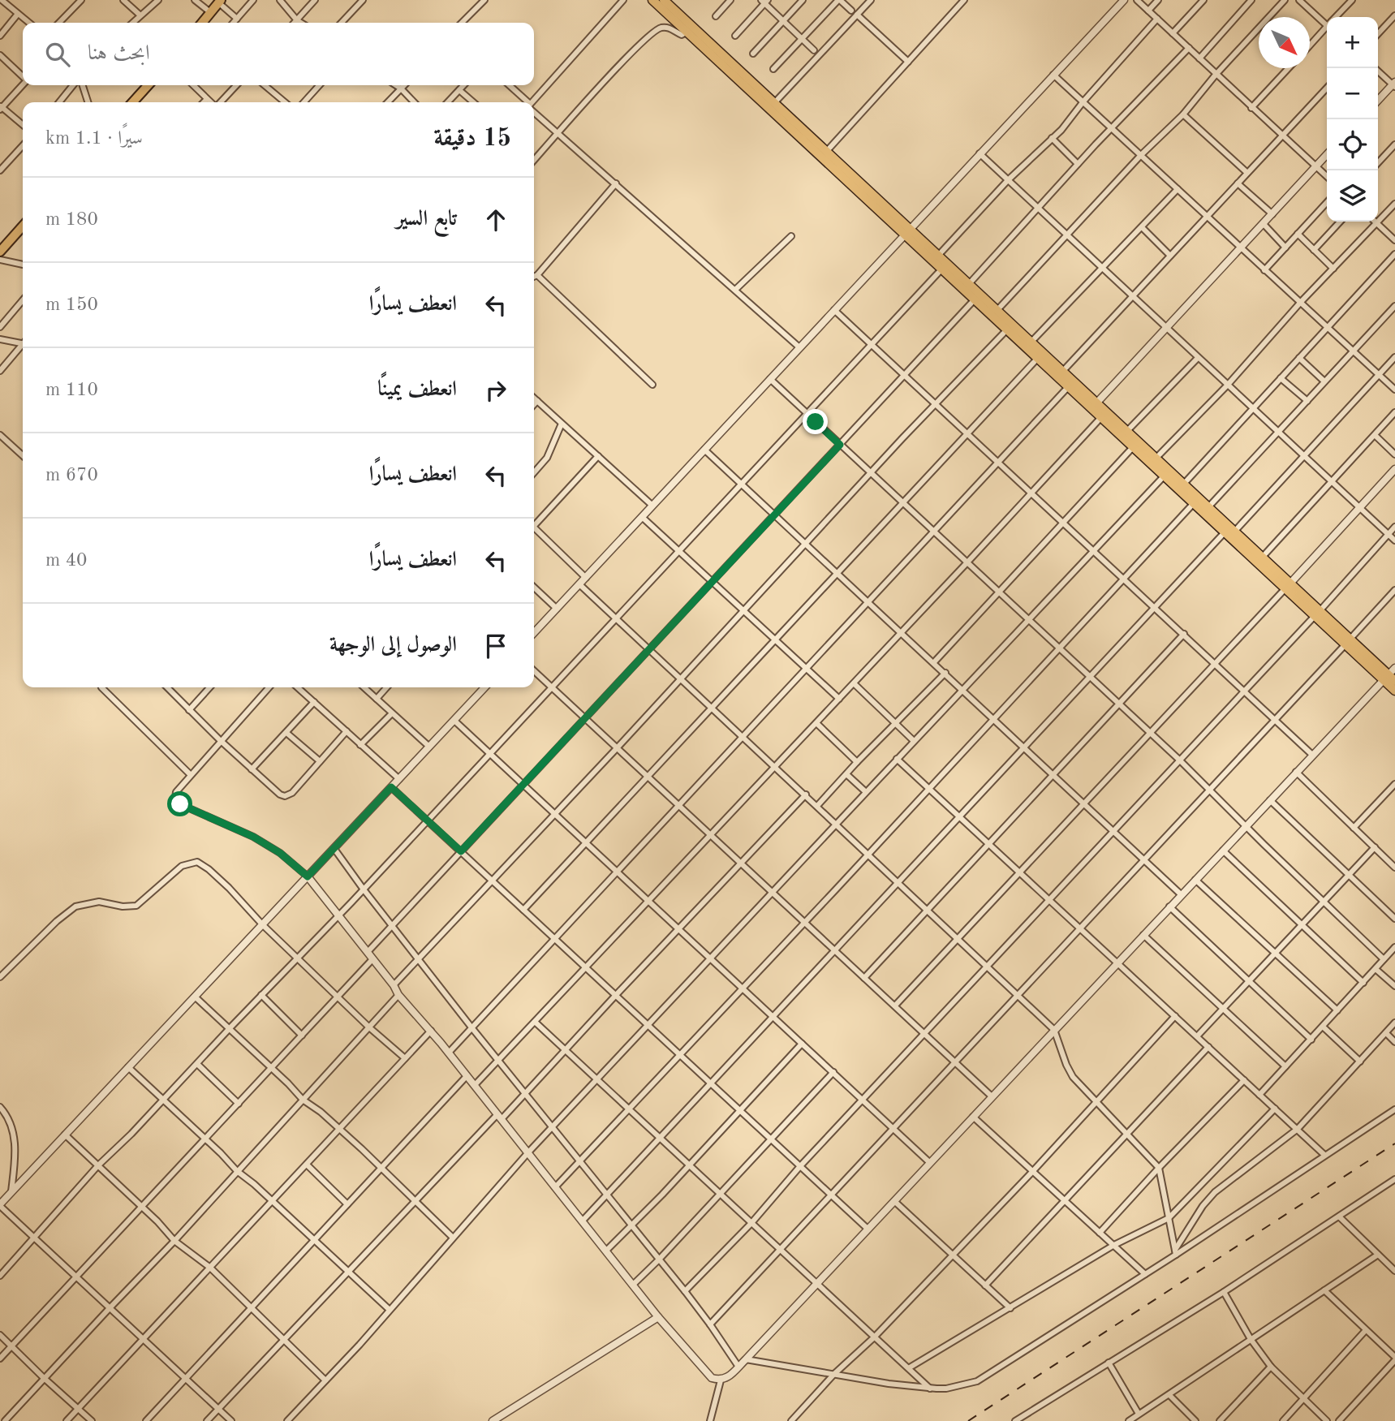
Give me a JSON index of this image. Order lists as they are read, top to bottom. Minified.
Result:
{"north":"bottom right","page":{"map_buttons":["+","−"],"search":"ابحث هنا","heading":["15 دقيقة","سيرًا · 1.1 km"],"list":[["تابع السير","180 m"],["انعطف يسارًا","150 m"],["انعطف يمينًا","110 m"],["انعطف يسارًا","670 m"],["انعطف يسارًا","40 m"],"الوصول إلى الوجهة"]}}
